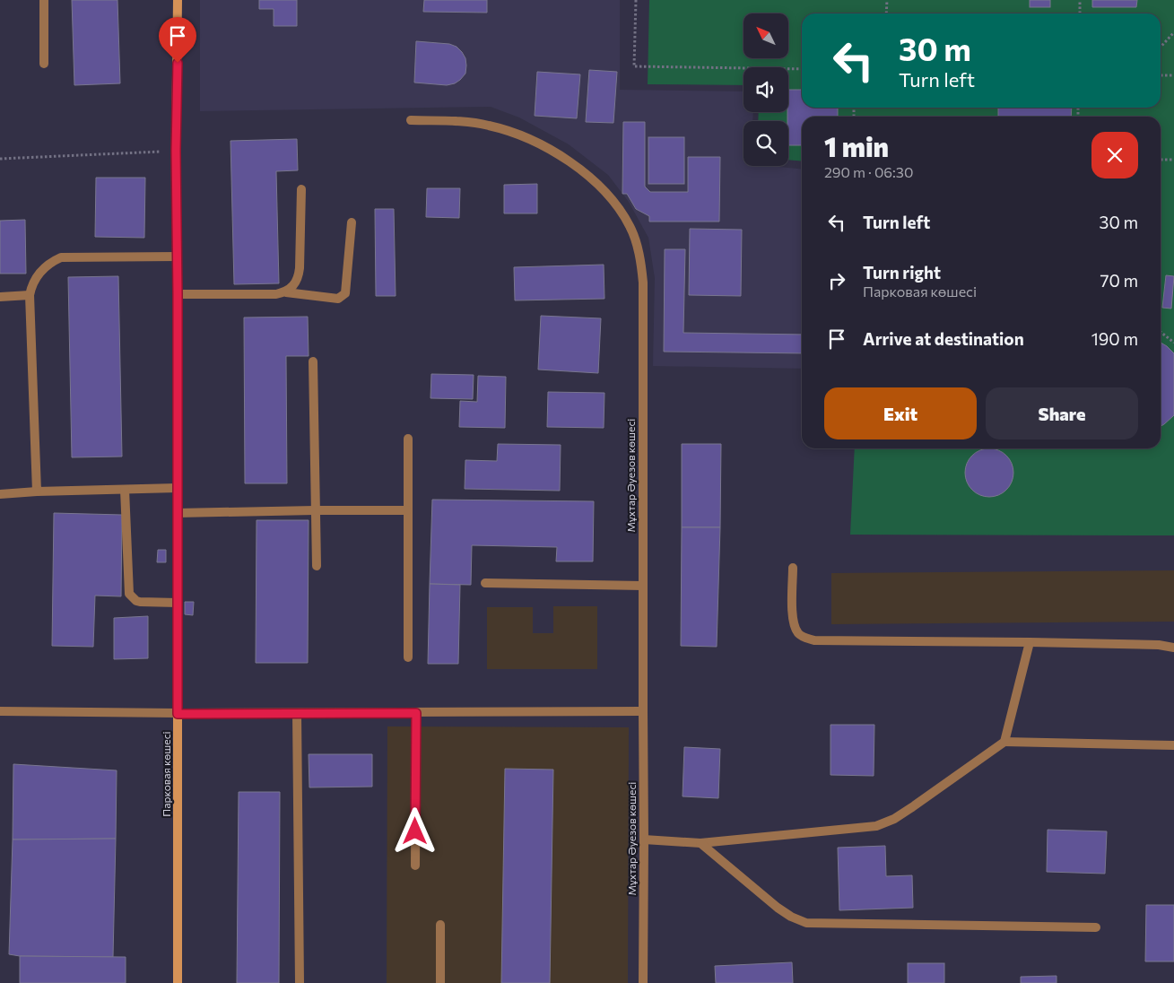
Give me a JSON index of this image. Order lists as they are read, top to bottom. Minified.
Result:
{"streets":{"street":["Мұхтар Әуезов көшесі","Парковая көшесі"]},"north":"top left","page":{"turn":["30 m","Turn left"],"heading":["1 min","290 m · 06:30"],"list":[{"name":"Turn left","value":"30 m"},{"name":"Turn right","note":"Парковая көшесі","value":"70 m"},{"name":"Arrive at destination","value":"190 m"}],"buttons":["Exit","Share"]}}
